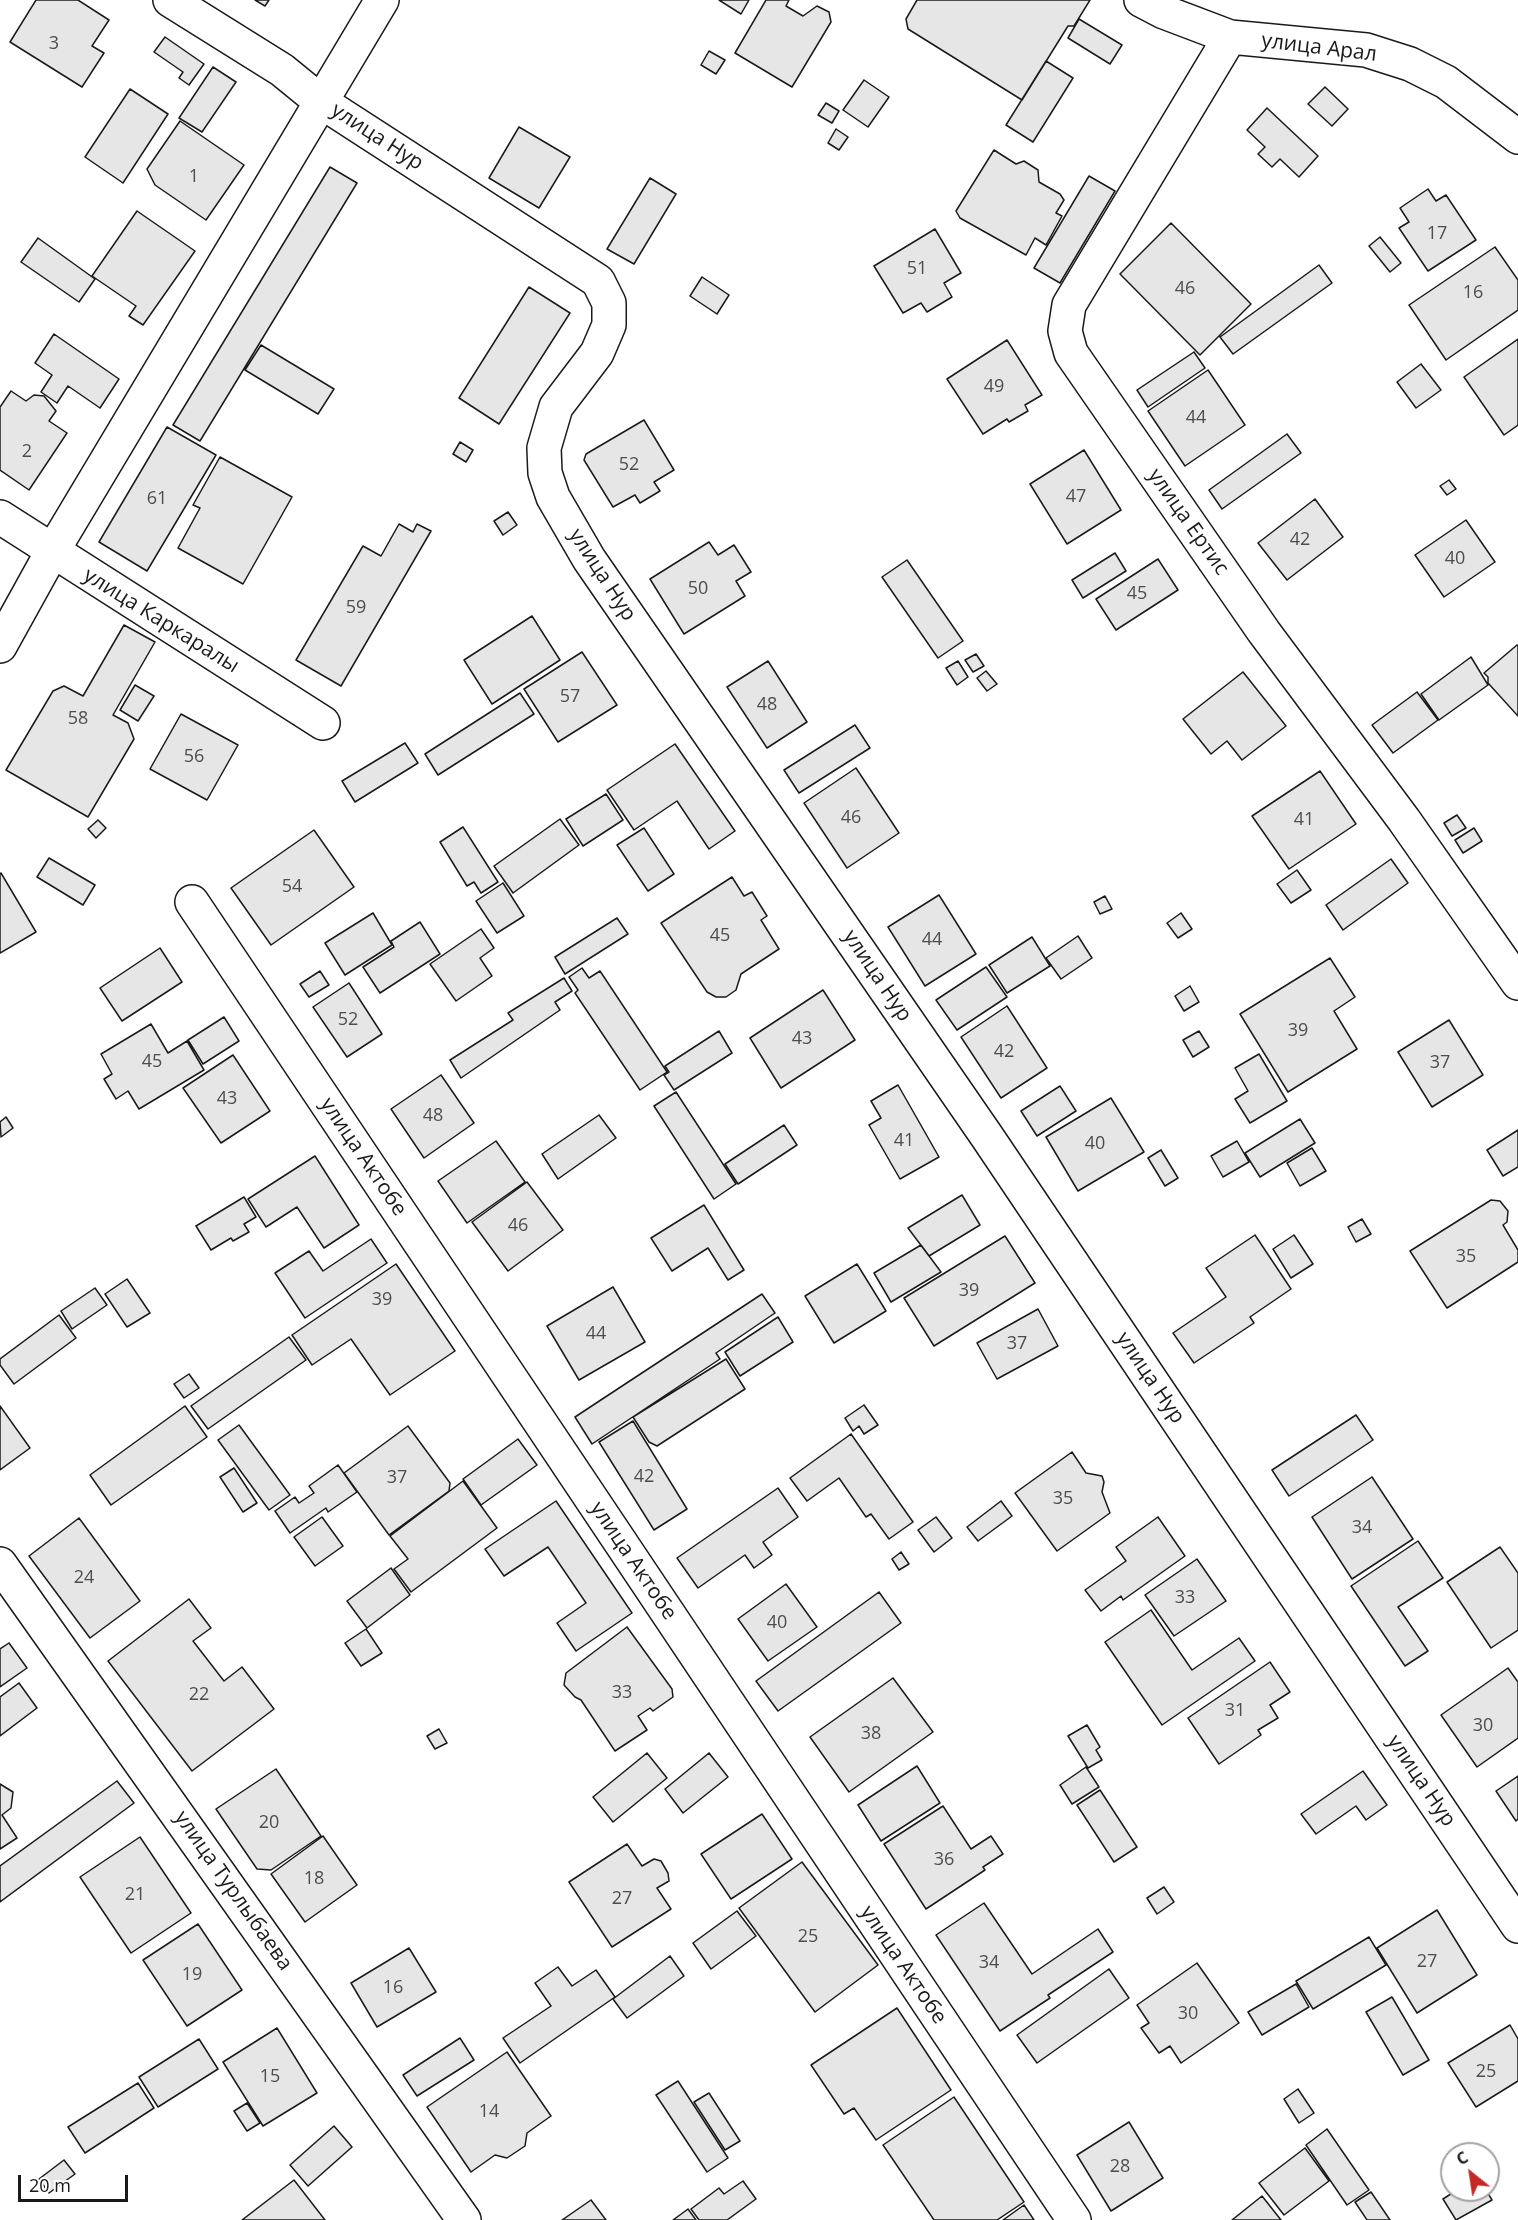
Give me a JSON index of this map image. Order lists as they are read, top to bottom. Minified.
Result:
{"streets":{"street":["улица Арал","улица Нур","улица Ертис","улица Каркаралы","улица Актобе","улица Турлыбаева"]},"crossings":[["улица Арал","улица Ертис"]],"house_numbers":["3","1","17","51","46","16","49","44","2","52","47","61","42","40","50","45","59","57","48","58","56","46","41","54","45","44","52","39","43","42","45","37","43","48","41","40","46","35","39","39","44","37","42","37","35","34","24","33","40","33","22","31","30","38","20","36","18","21","27","25","27","34","19","16","30","25","15","14","28"],"scale_bar":"20 m","north":"top left"}
